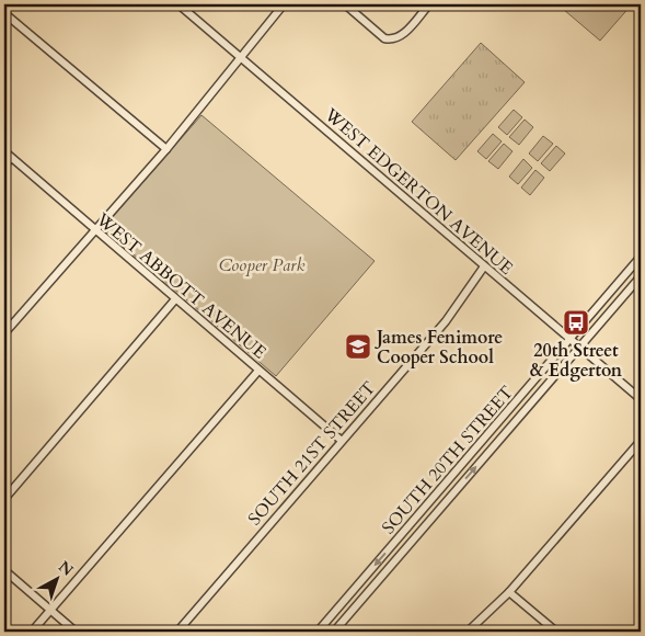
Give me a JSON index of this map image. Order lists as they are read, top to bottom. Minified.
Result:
{"streets":{"street":["WEST EDGERTON AVENUE","WEST ABBOTT AVENUE","SOUTH 21ST STREET","SOUTH 20TH STREET"]},"crossings":[["WEST EDGERTON AVENUE","SOUTH 21ST STREET"],["WEST EDGERTON AVENUE","SOUTH 20TH STREET"],["WEST ABBOTT AVENUE","SOUTH 21ST STREET"]],"parks":["Cooper Park"],"places":{"bus stop":["20th Street & Edgerton"],"school or university":["James Fenimore Cooper School"]},"north":"top right"}
